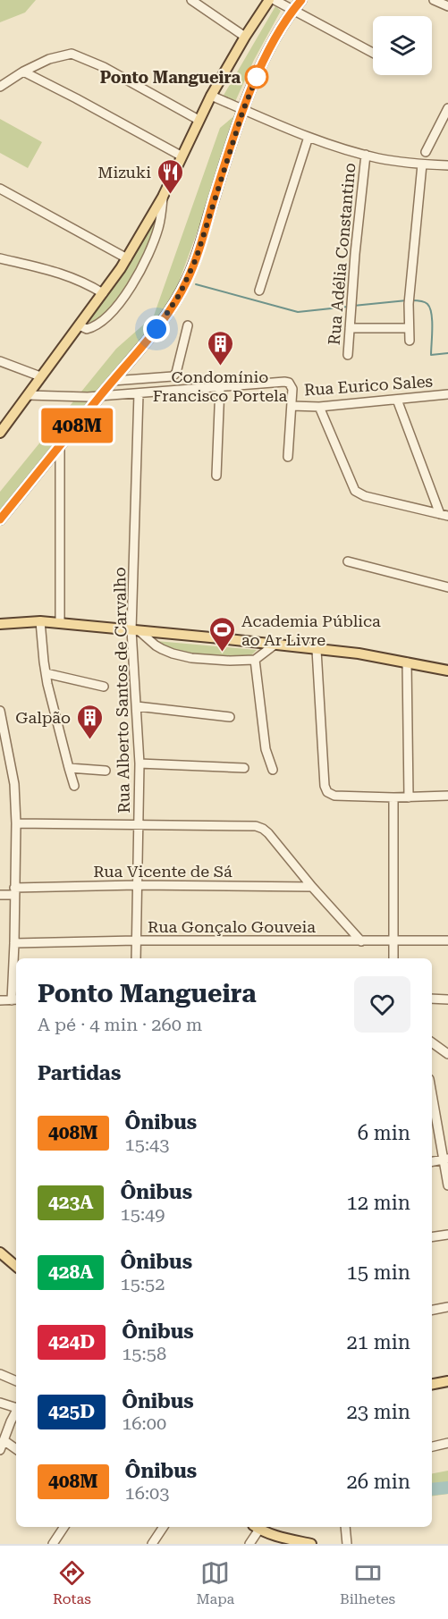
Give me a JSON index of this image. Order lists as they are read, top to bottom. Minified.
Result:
{"streets":{"street":["Rua Adélia Constantino","Rua Eurico Sales","Rua Alberto Santos de Carvalho","Rua Vicente de Sá","Rua Gonçalo Gouveia"]},"crossings":[["Rua Alberto Santos de Carvalho","Rua Vicente de Sá"],["Rua Alberto Santos de Carvalho","Rua Gonçalo Gouveia"]],"places":{"other":["Ponto Mangueira"],"restaurant":["Mizuki"],"building":["Condomínio Francisco Portela","Galpão"],"sports":["Academia Pública ao Ar Livre"]},"lines":["bus line 408M"],"page":{"on_map":"408M","heading":[["Ponto Mangueira","A pé · 4 min · 260 m"],"Partidas"],"list":[{"mark":"408M","name":"Ônibus","note":"15:43","value":"6 min"},{"mark":"423A","name":"Ônibus","note":"15:49","value":"12 min"},{"mark":"428A","name":"Ônibus","note":"15:52","value":"15 min"},{"mark":"424D","name":"Ônibus","note":"15:58","value":"21 min"},{"mark":"425D","name":"Ônibus","note":"16:00","value":"23 min"},{"mark":"408M","name":"Ônibus","note":"16:03","value":"26 min"}],"tabs":["Rotas","Mapa","Bilhetes"]}}
